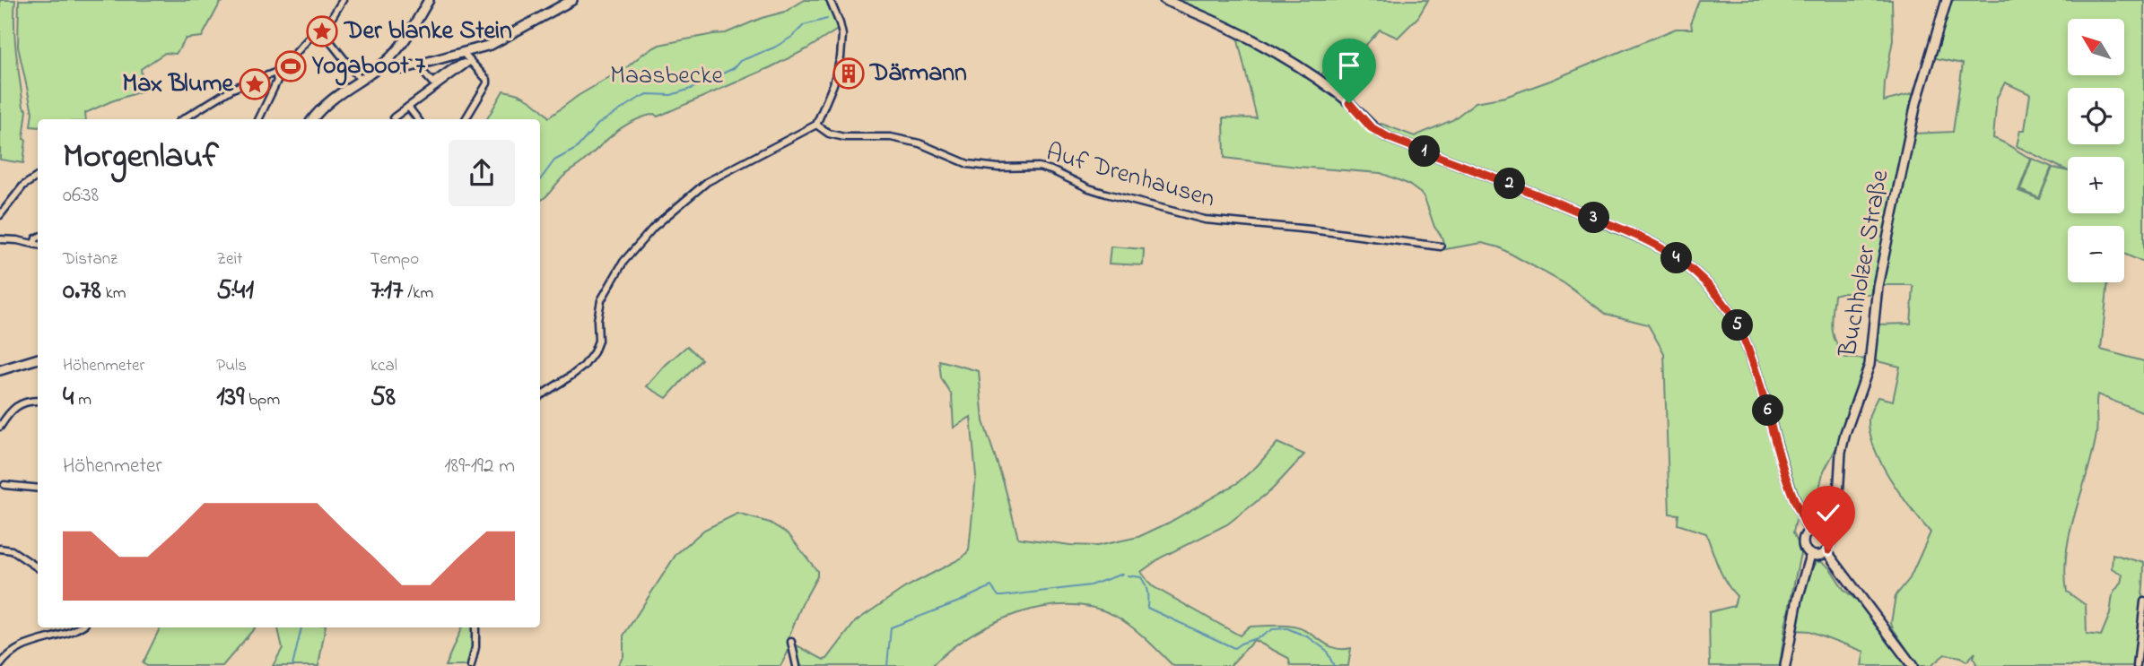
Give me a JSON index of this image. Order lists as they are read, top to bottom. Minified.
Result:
{"streets":{"street":["Auf Drenhausen","Buchholzer Straße"]},"parks":["Maasbecke"],"places":{"place":["Der blanke Stein","Max Blume"],"sports":["Yogaboot 7"],"building":["Därmann"]},"north":"top left","page":{"map_buttons":["+","−"],"heading":["Morgenlauf","06:38"],"pins":["1","2","3","4","5","6"],"stats":[["Distanz","0.78 km"],["Zeit","5:41"],["Tempo","7:17 /km"],["Höhenmeter","4 m"],["Puls","139 bpm"],["kcal","58"]],"chart":["Höhenmeter","189–192 m"]}}
